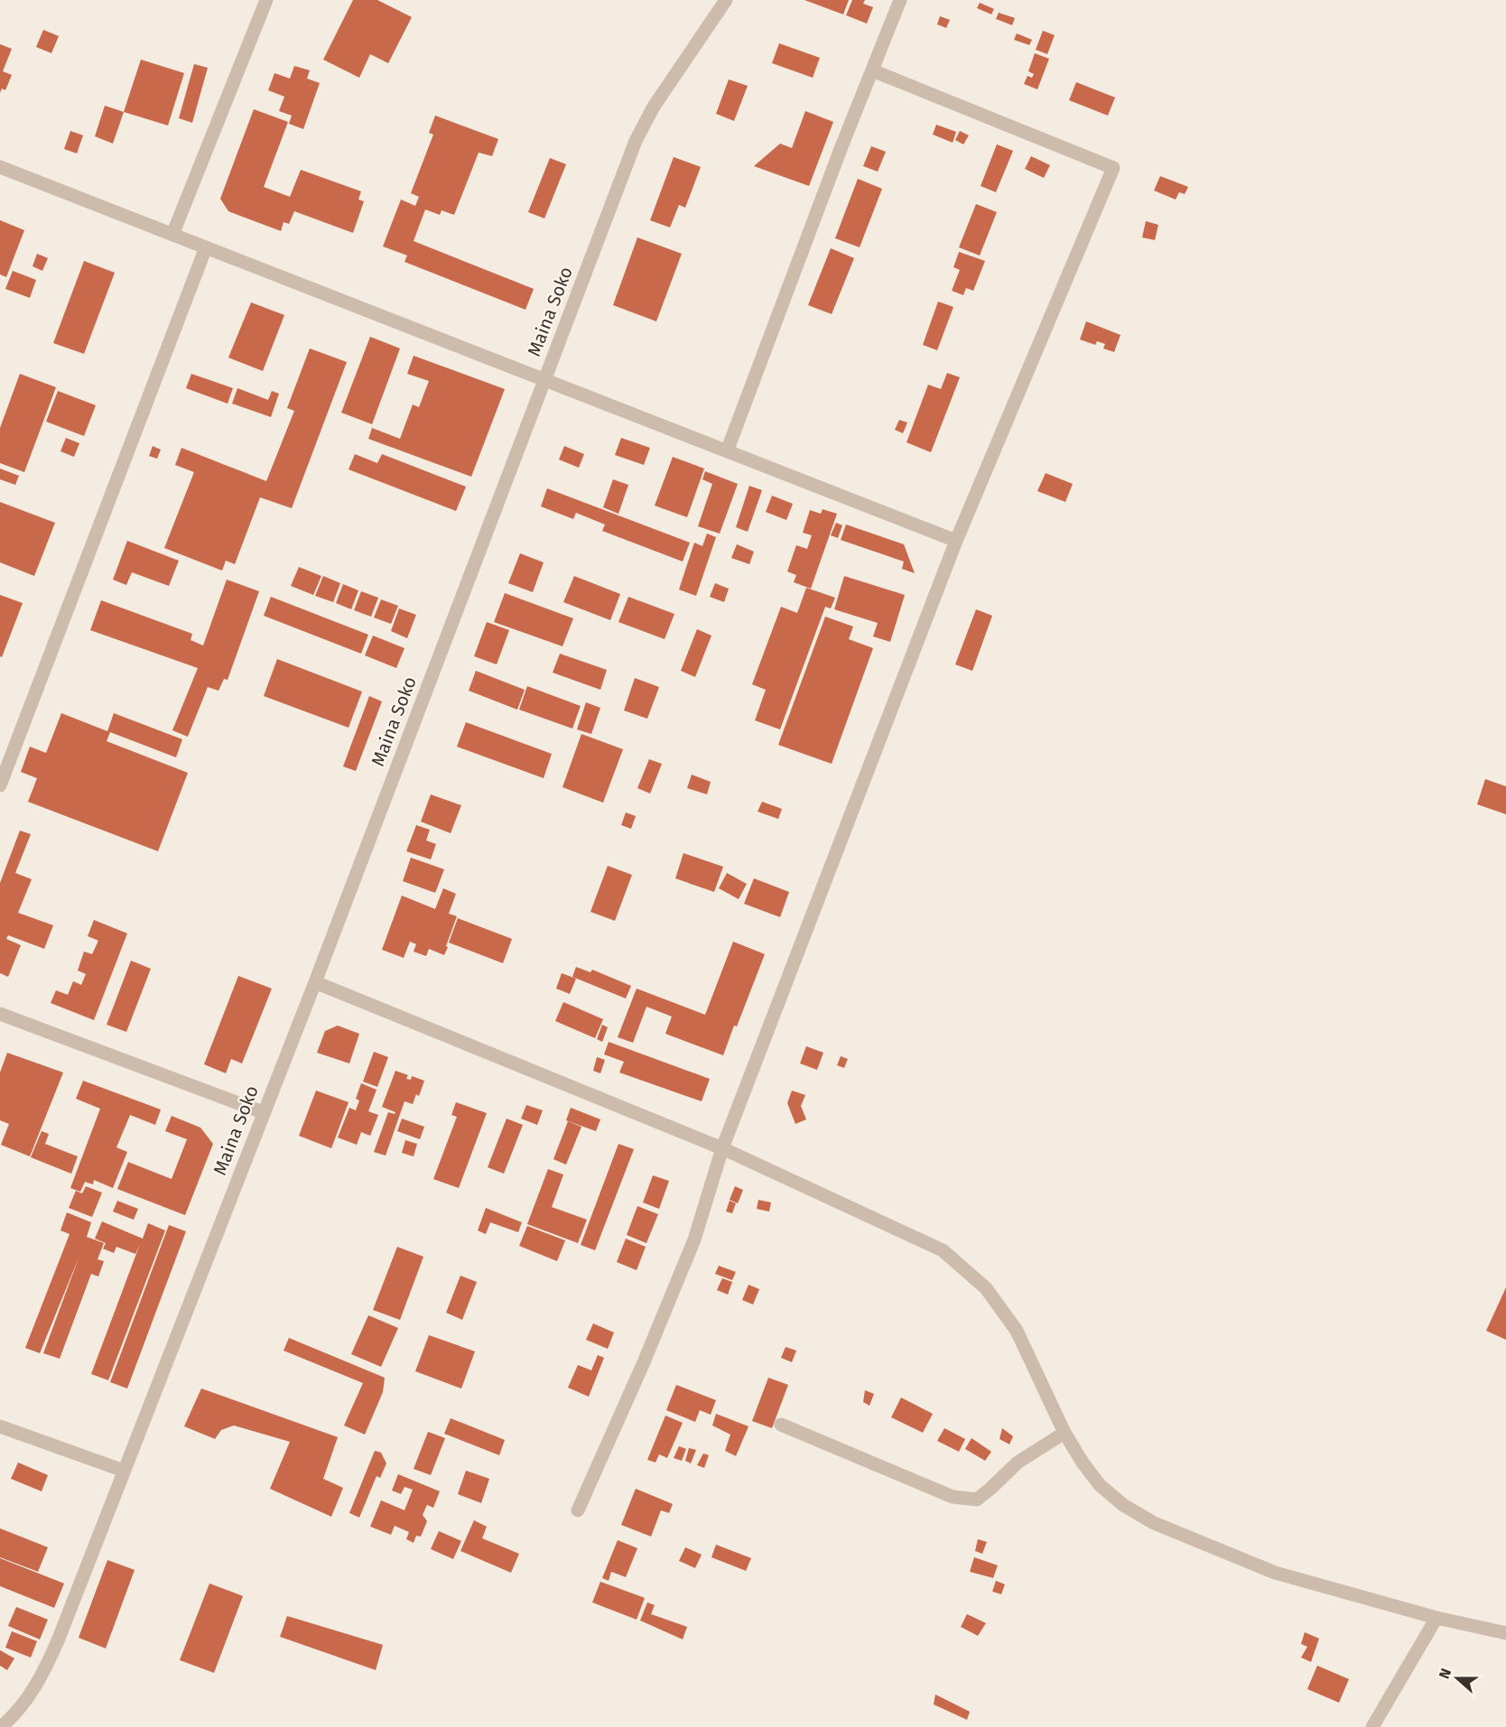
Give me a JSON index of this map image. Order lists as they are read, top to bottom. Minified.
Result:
{"streets":{"street":["Maina Soko"]},"north":"left"}
